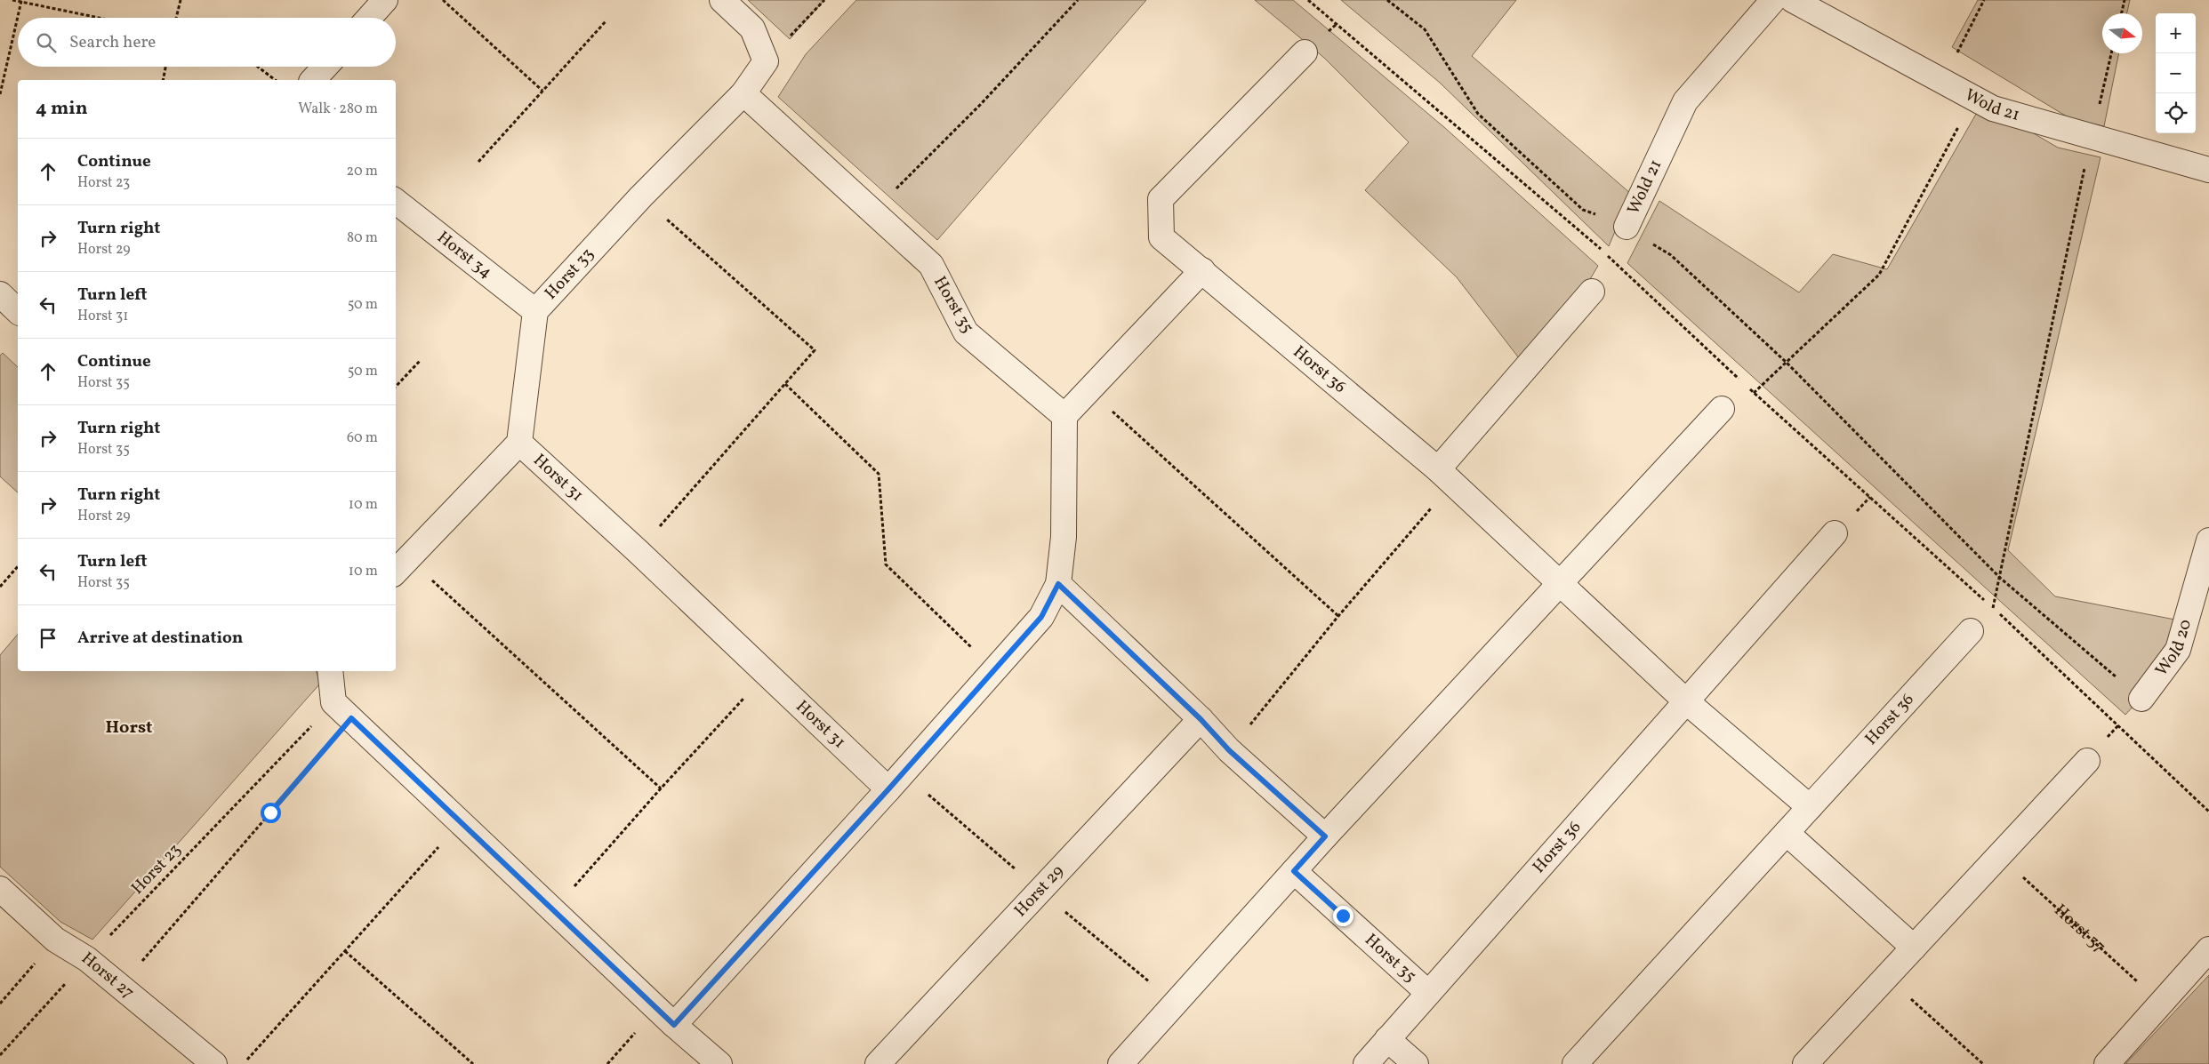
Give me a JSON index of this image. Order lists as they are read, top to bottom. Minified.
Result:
{"streets":{"street":["Wold 21","Horst 34","Horst 33","Horst 35","Horst 36","Horst 31","Wold 20","Horst 29","Horst 27"],"path":["Horst 23","Horst 37"]},"crossings":[["Horst 34","Horst 33"],["Horst 33","Horst 35"],["Horst 33","Horst 31"],["Horst 35","Horst 36"],["Horst 23","Horst 27"]],"districts":["Horst"],"north":"right","page":{"map_buttons":["+","−"],"search":"Search here","heading":["4 min","Walk · 280 m"],"list":[["Continue","Horst 23","20 m"],["Turn right","Horst 29","80 m"],["Turn left","Horst 31","50 m"],["Continue","Horst 35","50 m"],["Turn right","Horst 35","60 m"],["Turn right","Horst 29","10 m"],["Turn left","Horst 35","10 m"],"Arrive at destination"]}}
